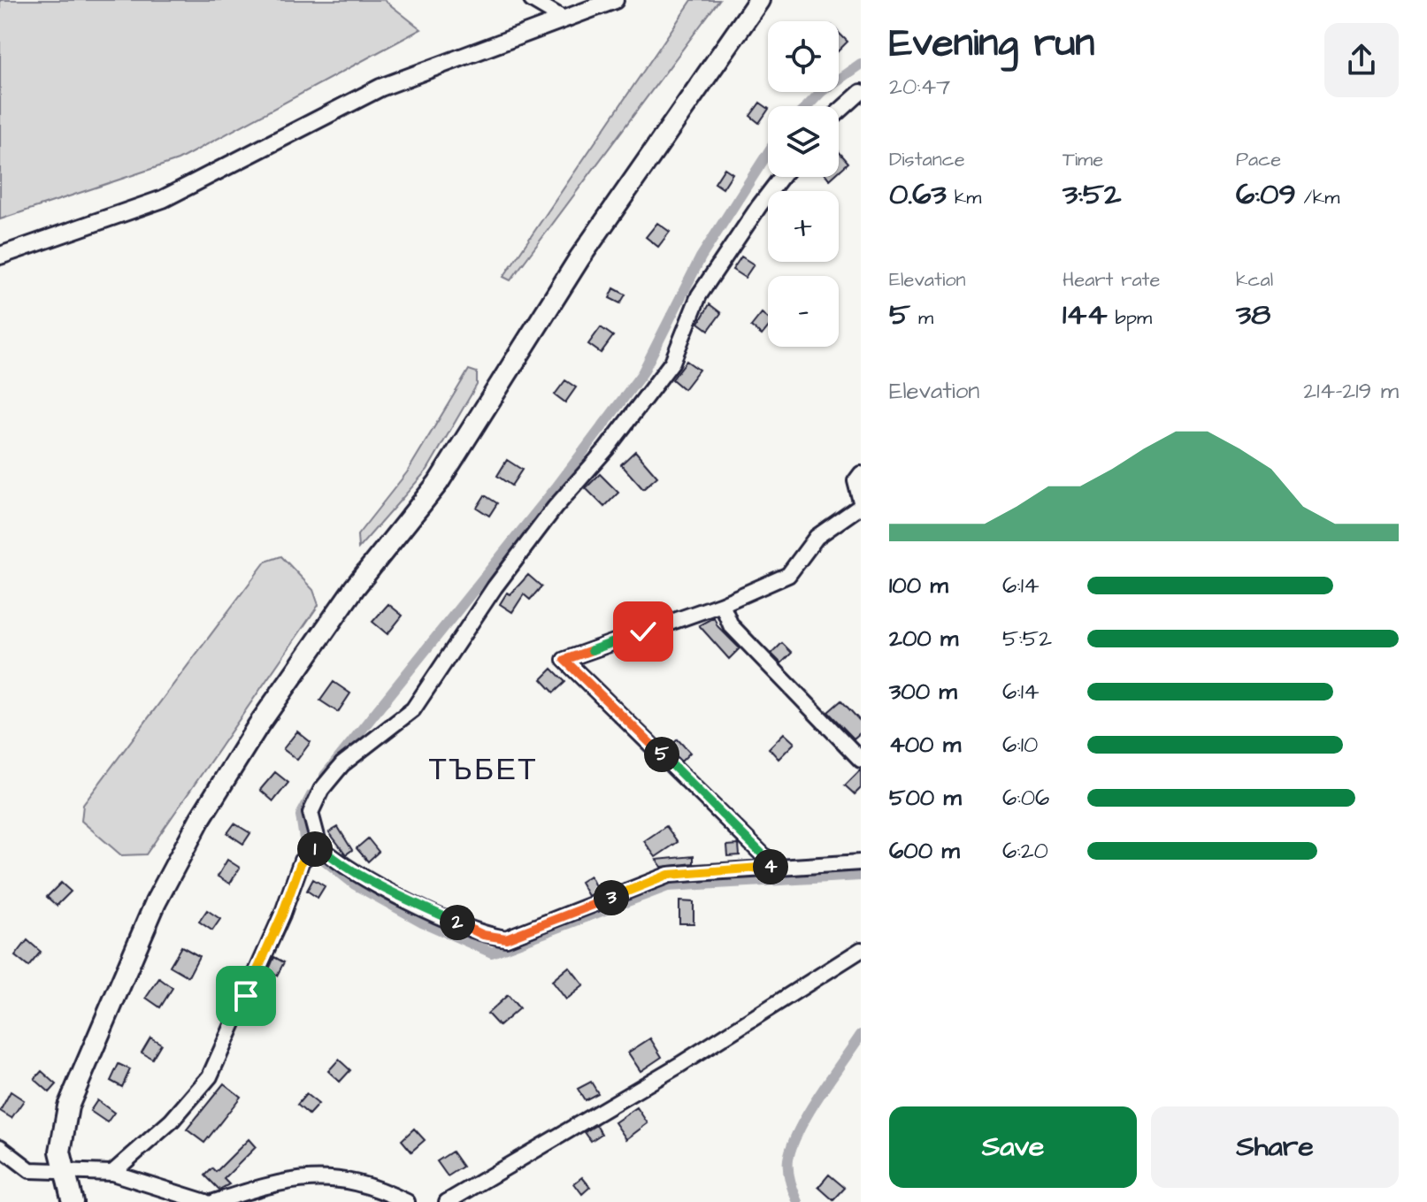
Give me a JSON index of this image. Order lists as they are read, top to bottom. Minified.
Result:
{"districts":["ТЪБЕТ"],"page":{"heading":["Evening run","20:47"],"map_buttons":["+","−"],"stats":[["Distance","0.63 km"],["Time","3:52"],["Pace","6:09 /km"],["Elevation","5 m"],["Heart rate","144 bpm"],["kcal","38"]],"chart":["Elevation","214–219 m"],"list":[{"name":"100 m","note":"6:14"},{"name":"200 m","note":"5:52"},{"name":"300 m","note":"6:14"},{"name":"400 m","note":"6:10"},{"name":"500 m","note":"6:06"},{"name":"600 m","note":"6:20"}],"pins":["5","1","4","3","2"],"buttons":["Save","Share"]}}
